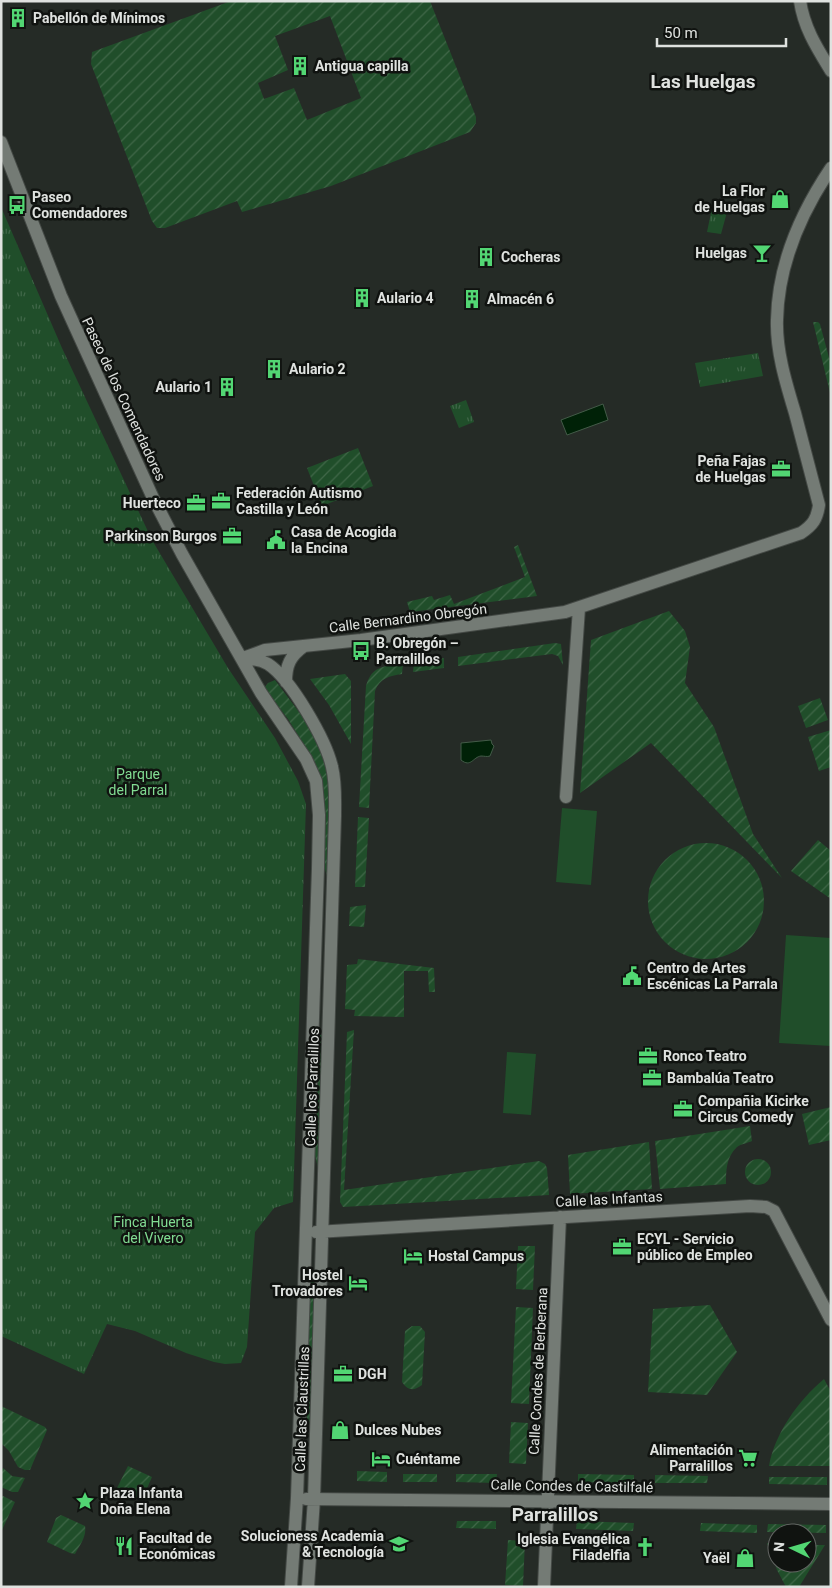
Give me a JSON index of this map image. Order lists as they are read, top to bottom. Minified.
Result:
{"streets":{"street":["Paseo de los Comendadores","Calle Bernardino Obregón","Calle los Parralillos","Calle las Infantas","Calle Condes de Berberana","Calle las Claustrillas","Calle Condes de Castilfalé"]},"crossings":[["Paseo de los Comendadores","Calle Bernardino Obregón"],["Paseo de los Comendadores","Calle los Parralillos"],["Calle Bernardino Obregón","Calle los Parralillos"],["Calle los Parralillos","Calle las Infantas"],["Calle los Parralillos","Calle las Claustrillas"],["Calle las Infantas","Calle Condes de Berberana"],["Calle las Infantas","Calle las Claustrillas"],["Calle Condes de Berberana","Calle Condes de Castilfalé"],["Calle las Claustrillas","Calle Condes de Castilfalé"]],"districts":["Las Huelgas","Parralillos"],"parks":["Parque del Parral","Finca Huerta del Vivero"],"places":{"building":["Pabellón de Mínimos","Antigua capilla","Cocheras","Aulario 4","Almacén 6","Aulario 2","Aulario 1"],"shop":["La Flor de Huelgas","Dulces Nubes","Yaël"],"bus stop":["Paseo Comendadores","B. Obregón – Parralillos"],"bar":["Huelgas"],"office":["Peña Fajas de Huelgas","Federación Autismo Castilla y León","Huerteco","Parkinson Burgos","Ronco Teatro","Bambalúa Teatro","Compañia Kicirke Circus Comedy","ECYL - Servicio público de Empleo","DGH"],"public building":["Casa de Acogida la Encina","Centro de Artes Escénicas La Parrala"],"hotel":["Hostal Campus","Hostel Trovadores","Cuéntame"],"supermarket":["Alimentación Parralillos"],"place":["Plaza Infanta Doña Elena"],"school or university":["Solucioness Academia & Tecnología"],"restaurant":["Facultad de Económicas"],"church":["Iglesia Evangélica Filadelfia"]},"scale_bar":"50 m","north":"left"}
